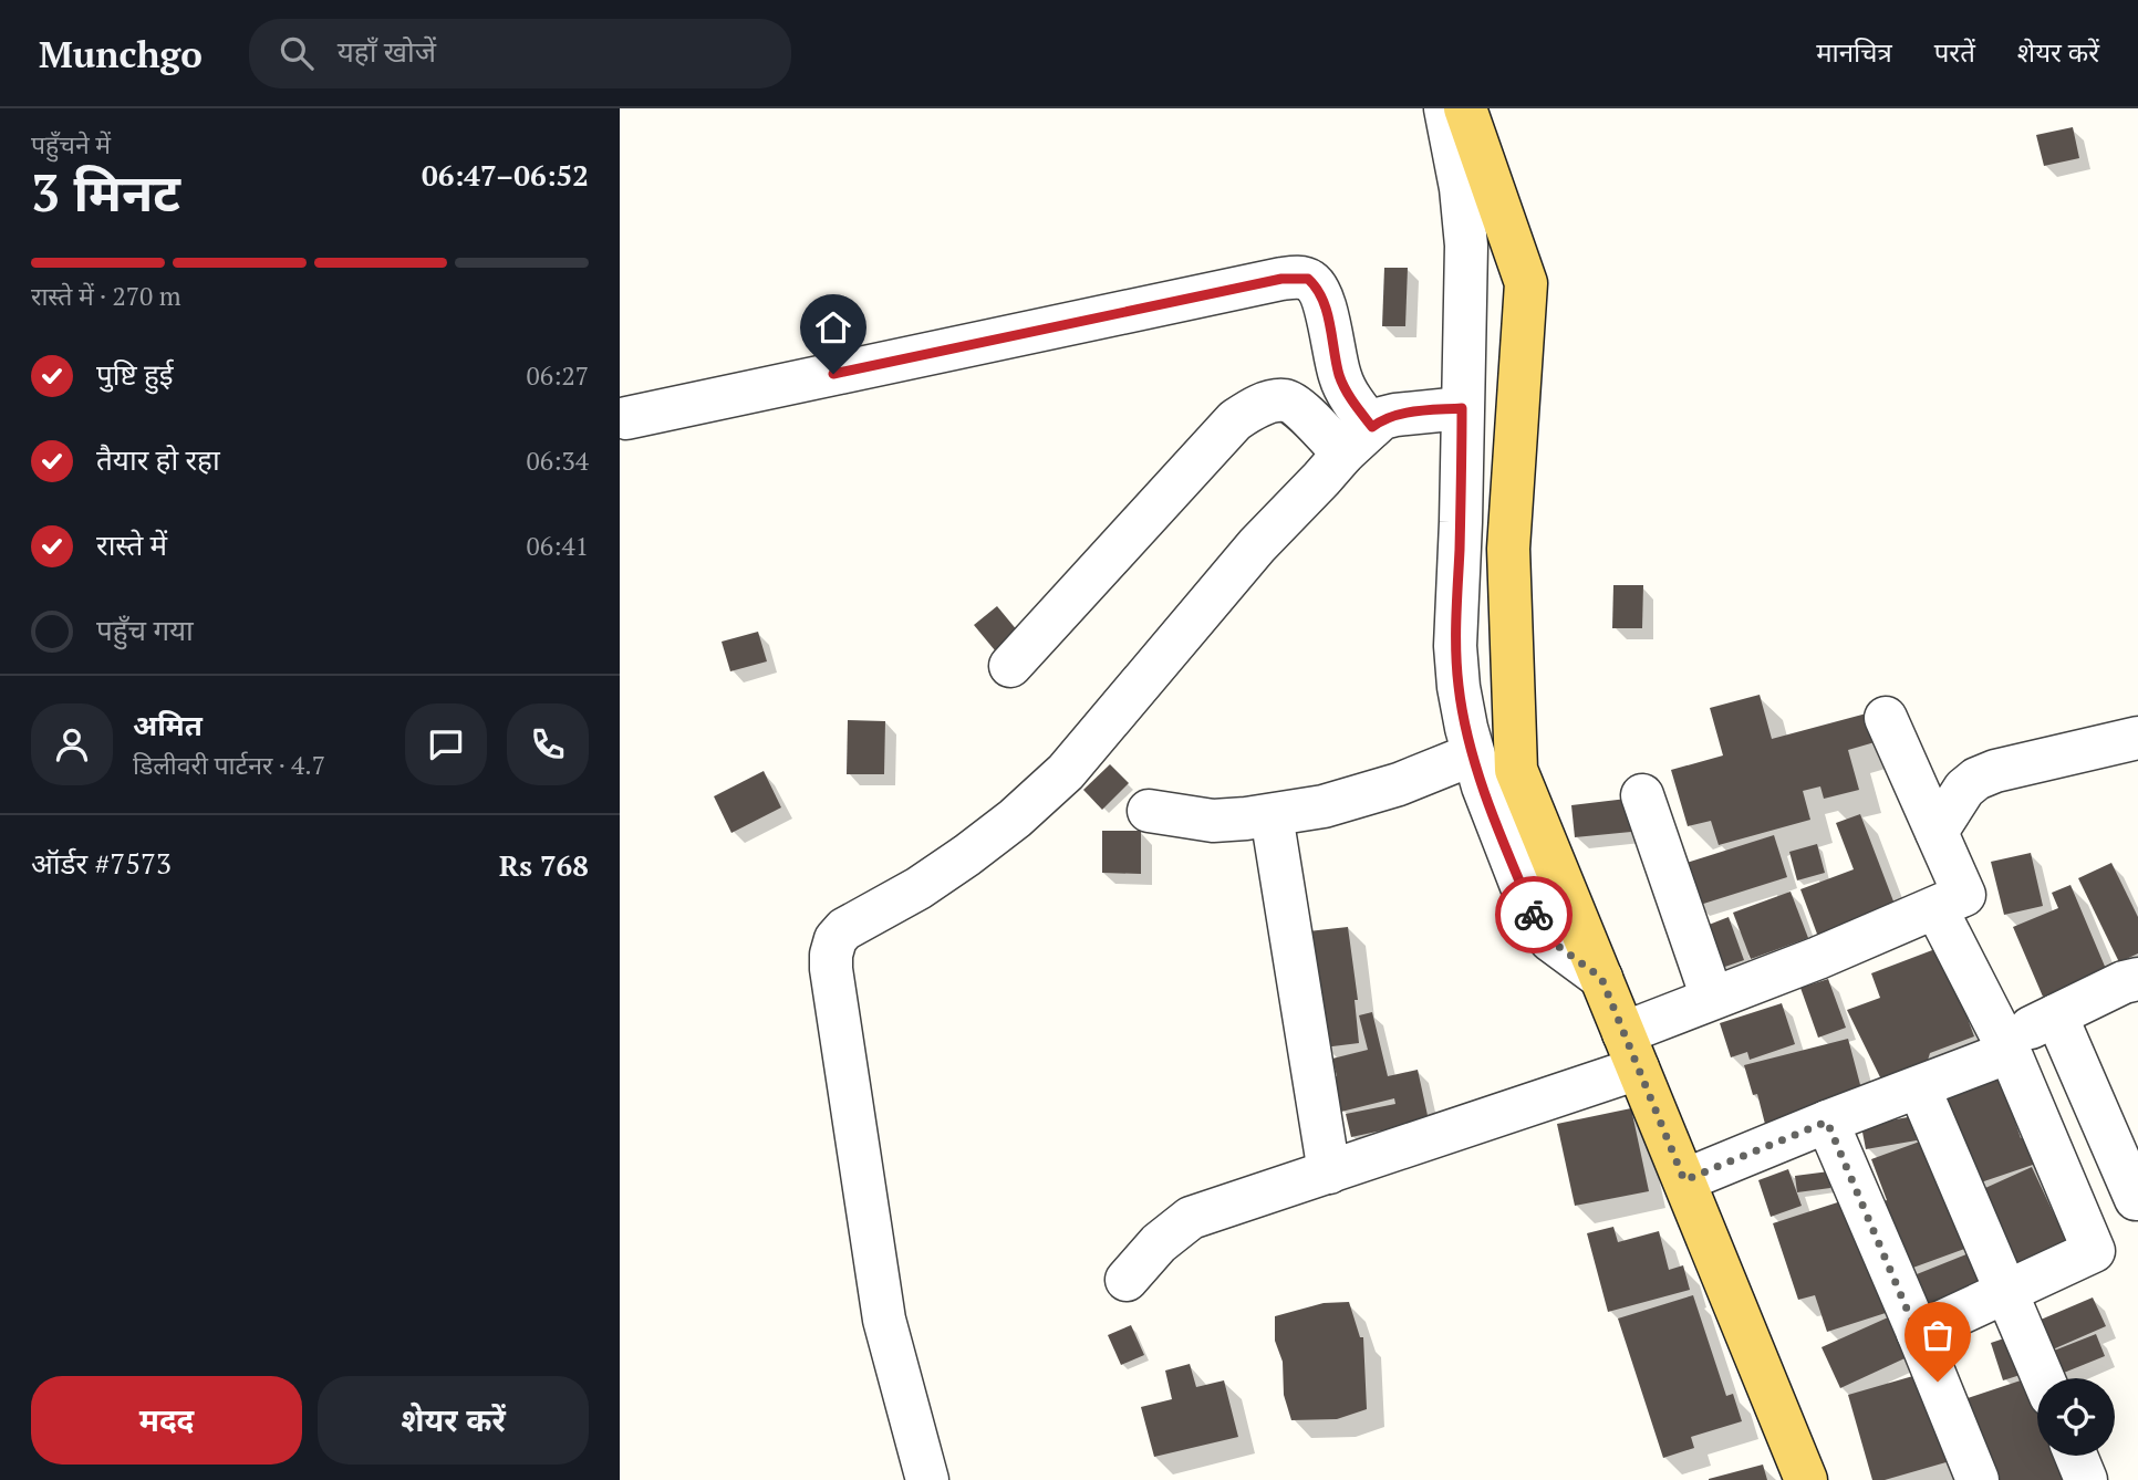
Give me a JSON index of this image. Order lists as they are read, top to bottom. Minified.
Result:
{"page":{"header":"Munchgo","search":"यहाँ खोजें","nav":["मानचित्र","परतें","शेयर करें"],"heading":["3 मिनट","पहुँचने में","06:47–06:52"],"panel":["अमित","डिलीवरी पार्टनर · 4.7","ऑर्डर #7573","Rs 768"],"bar":"रास्ते में · 270 m","list":[["पुष्टि हुई","06:27"],["तैयार हो रहा","06:34"],["रास्ते में","06:41"],"पहुँच गया"],"buttons":["मदद","शेयर करें"]}}
